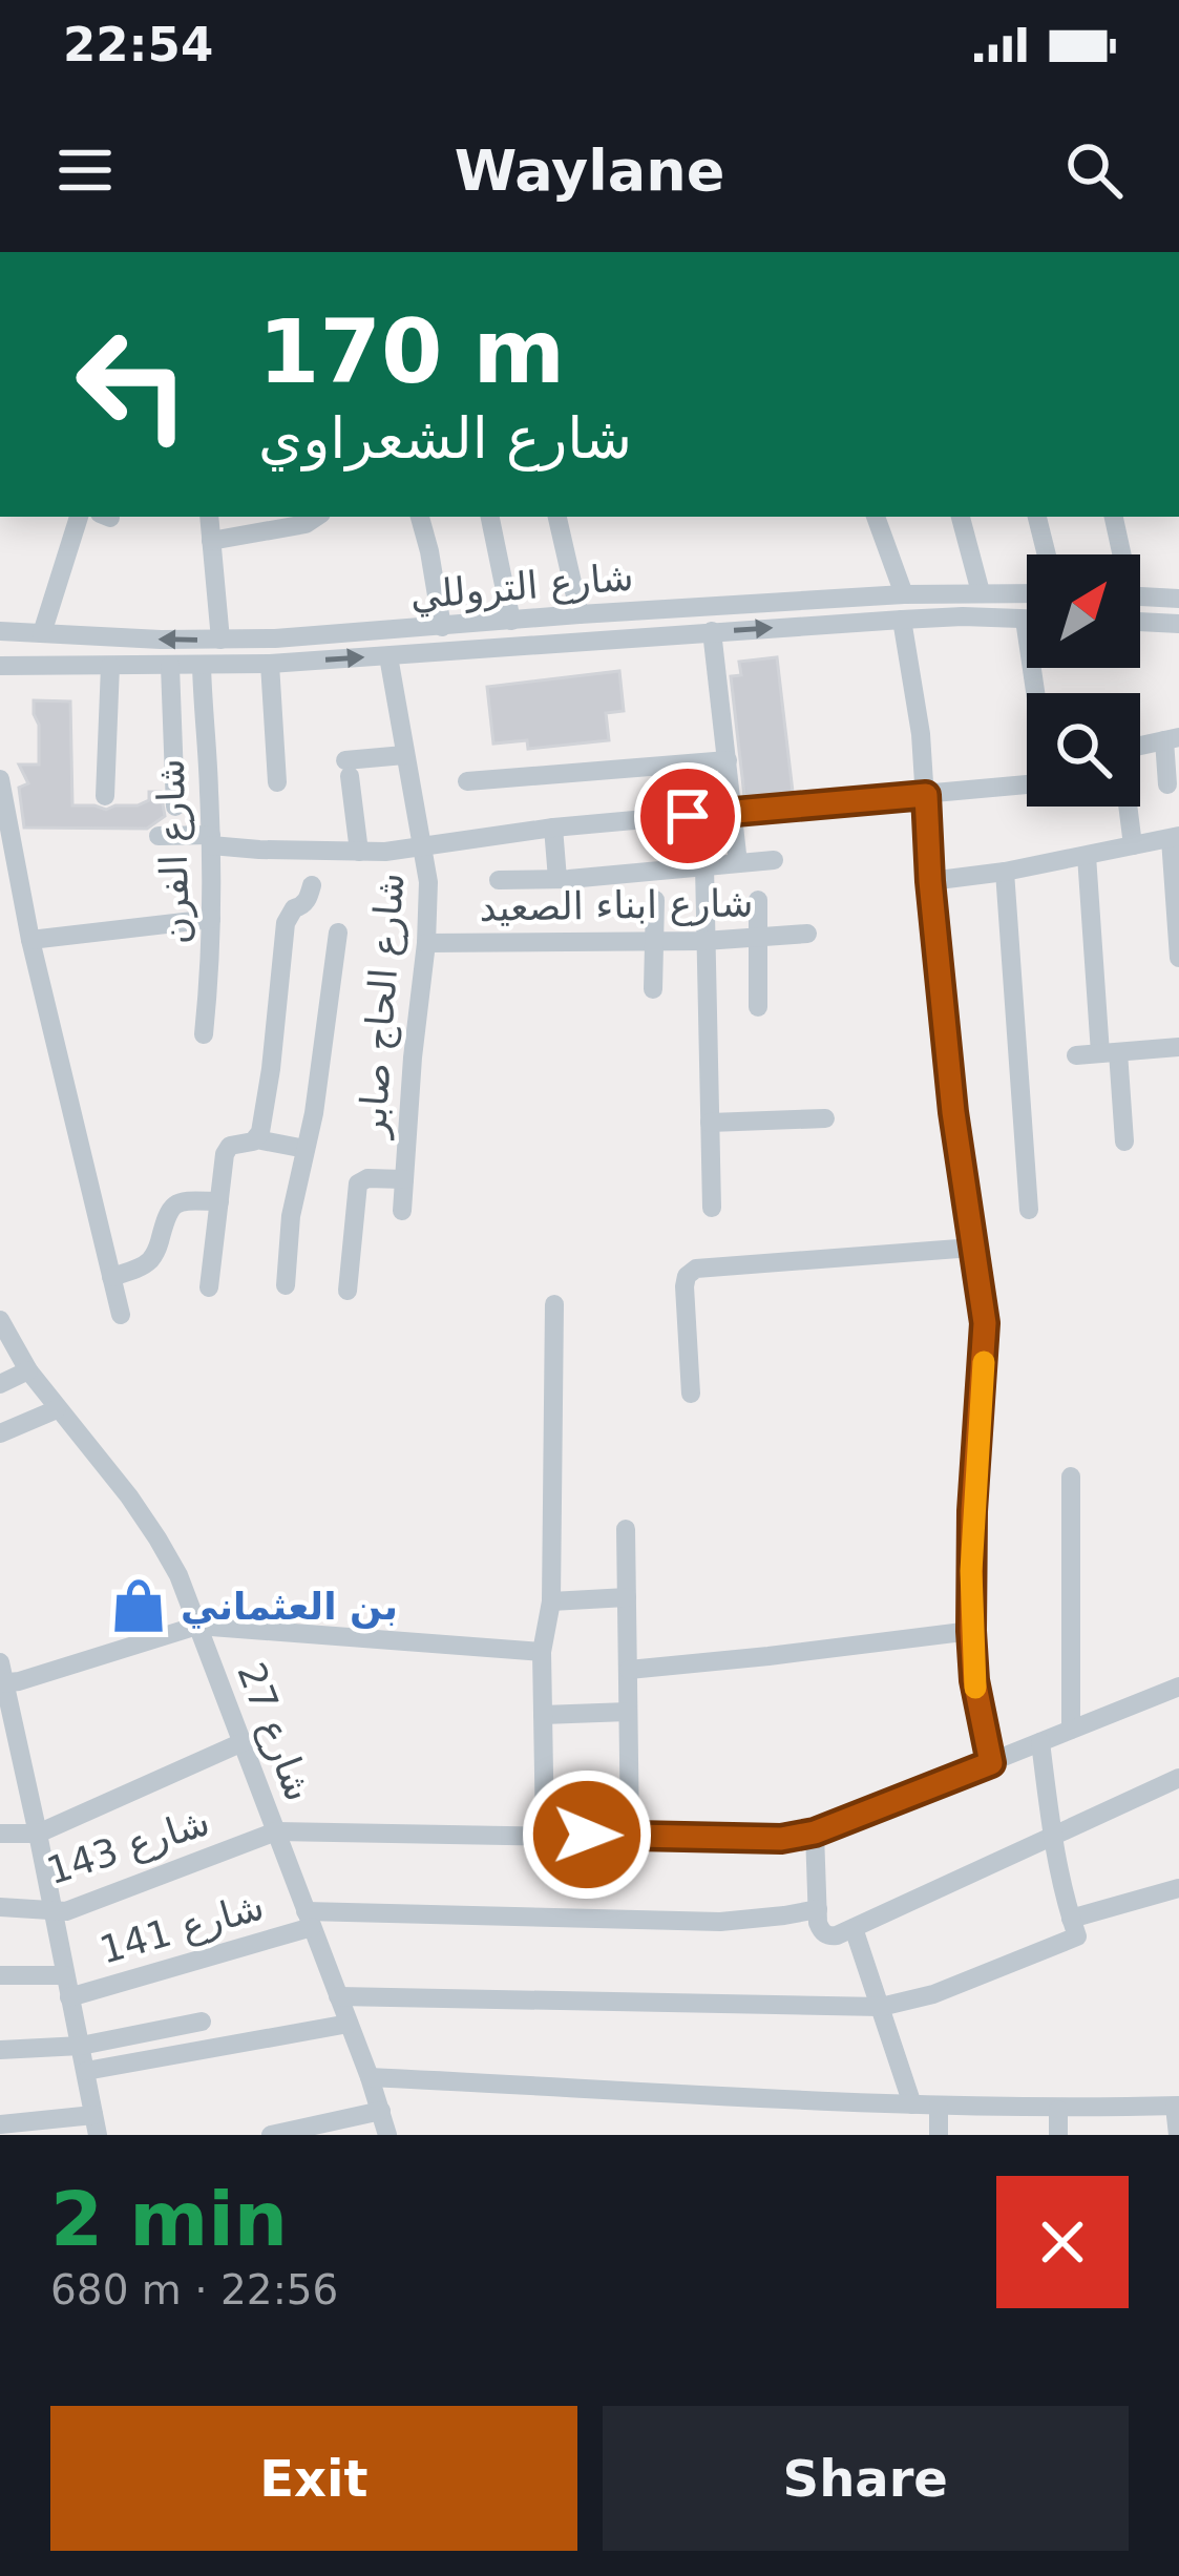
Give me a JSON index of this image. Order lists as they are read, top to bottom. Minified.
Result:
{"streets":{"street":["شارع التروللي","شارع الفرن","شارع ابناء الصعيد","شارع الحاج صابر","شارع 27","شارع 143","شارع 141"]},"crossings":[["شارع التروللي","شارع الفرن"],["شارع التروللي","شارع الحاج صابر"],["شارع ابناء الصعيد","شارع الحاج صابر"],["شارع 27","شارع 143"],["شارع 27","شارع 141"]],"places":{"shop":["بن العثماني"]},"north":"top right","page":{"status":"22:54","header":"Waylane","turn":["170 m","شارع الشعراوي"],"heading":["2 min","680 m · 22:56"],"buttons":["Exit","Share"]}}
